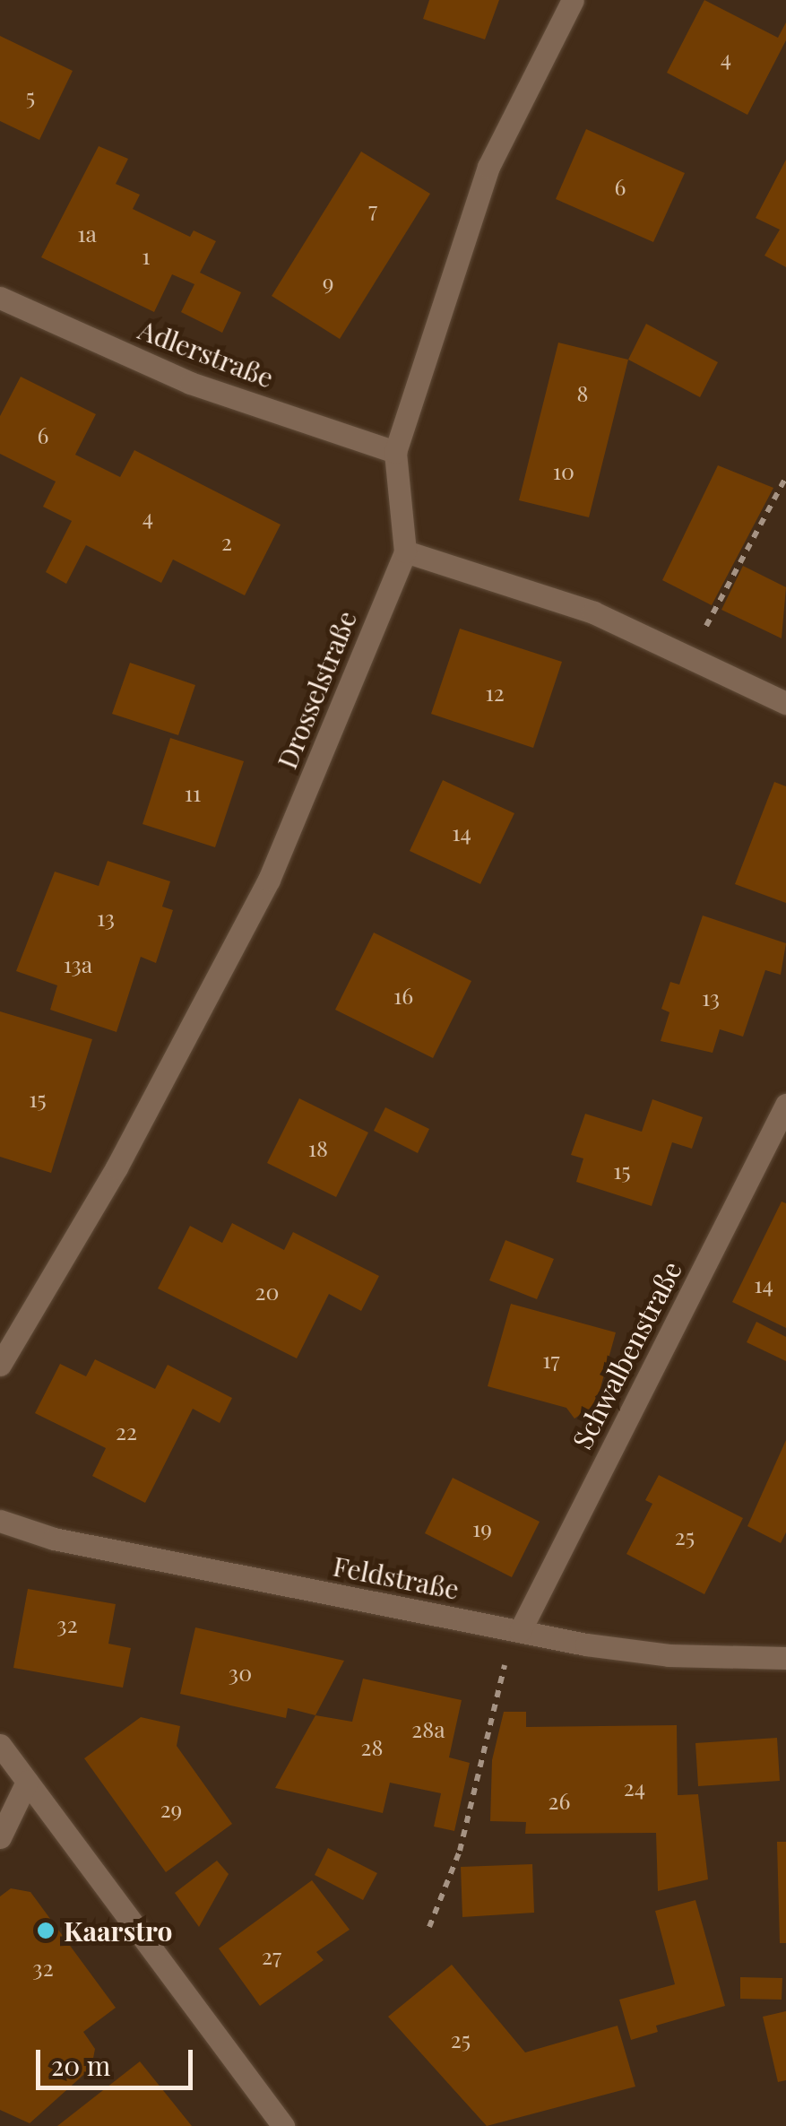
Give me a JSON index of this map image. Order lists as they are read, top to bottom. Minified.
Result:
{"streets":{"street":["Adlerstraße","Drosselstraße","Schwalbenstraße","Feldstraße"]},"crossings":[["Adlerstraße","Drosselstraße"],["Schwalbenstraße","Feldstraße"]],"places":["Kaarstro"],"house_numbers":["4","5","6","7","1a","1","9","8","6","10","4","2","12","11","14","13","13a","16","13","15","18","15","14","20","17","22","19","25","32","30","28a","28","24","26","29","27","32","25"],"scale_bar":"20 m"}
